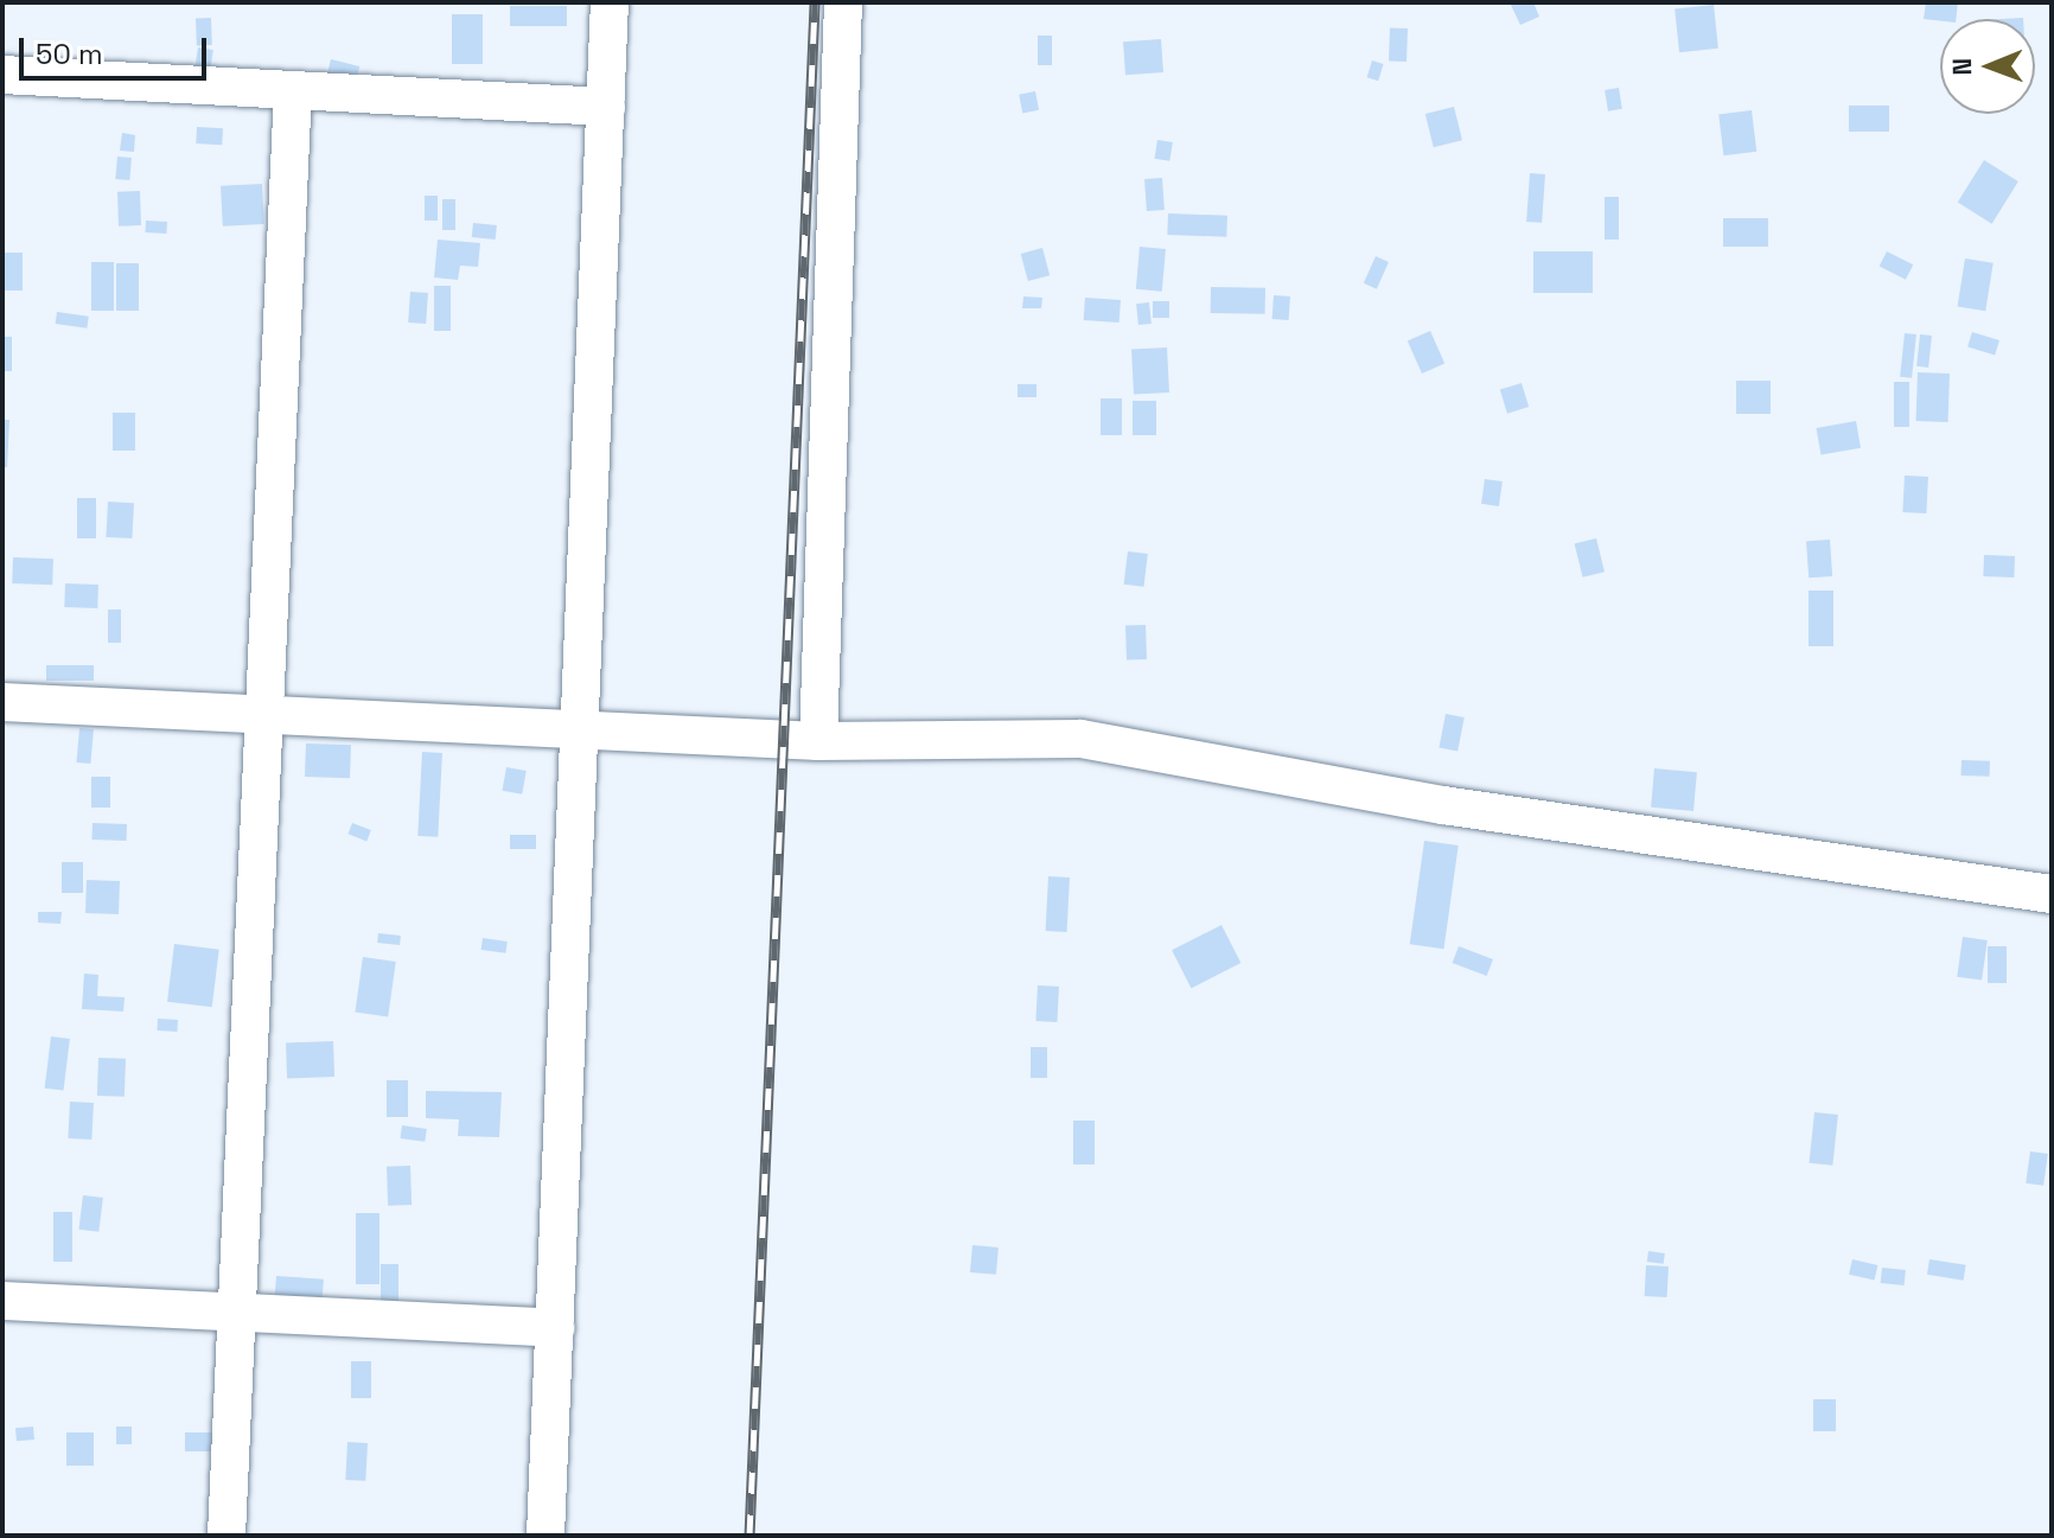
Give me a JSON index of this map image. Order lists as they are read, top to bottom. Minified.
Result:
{"scale_bar":"50 m","north":"left"}
